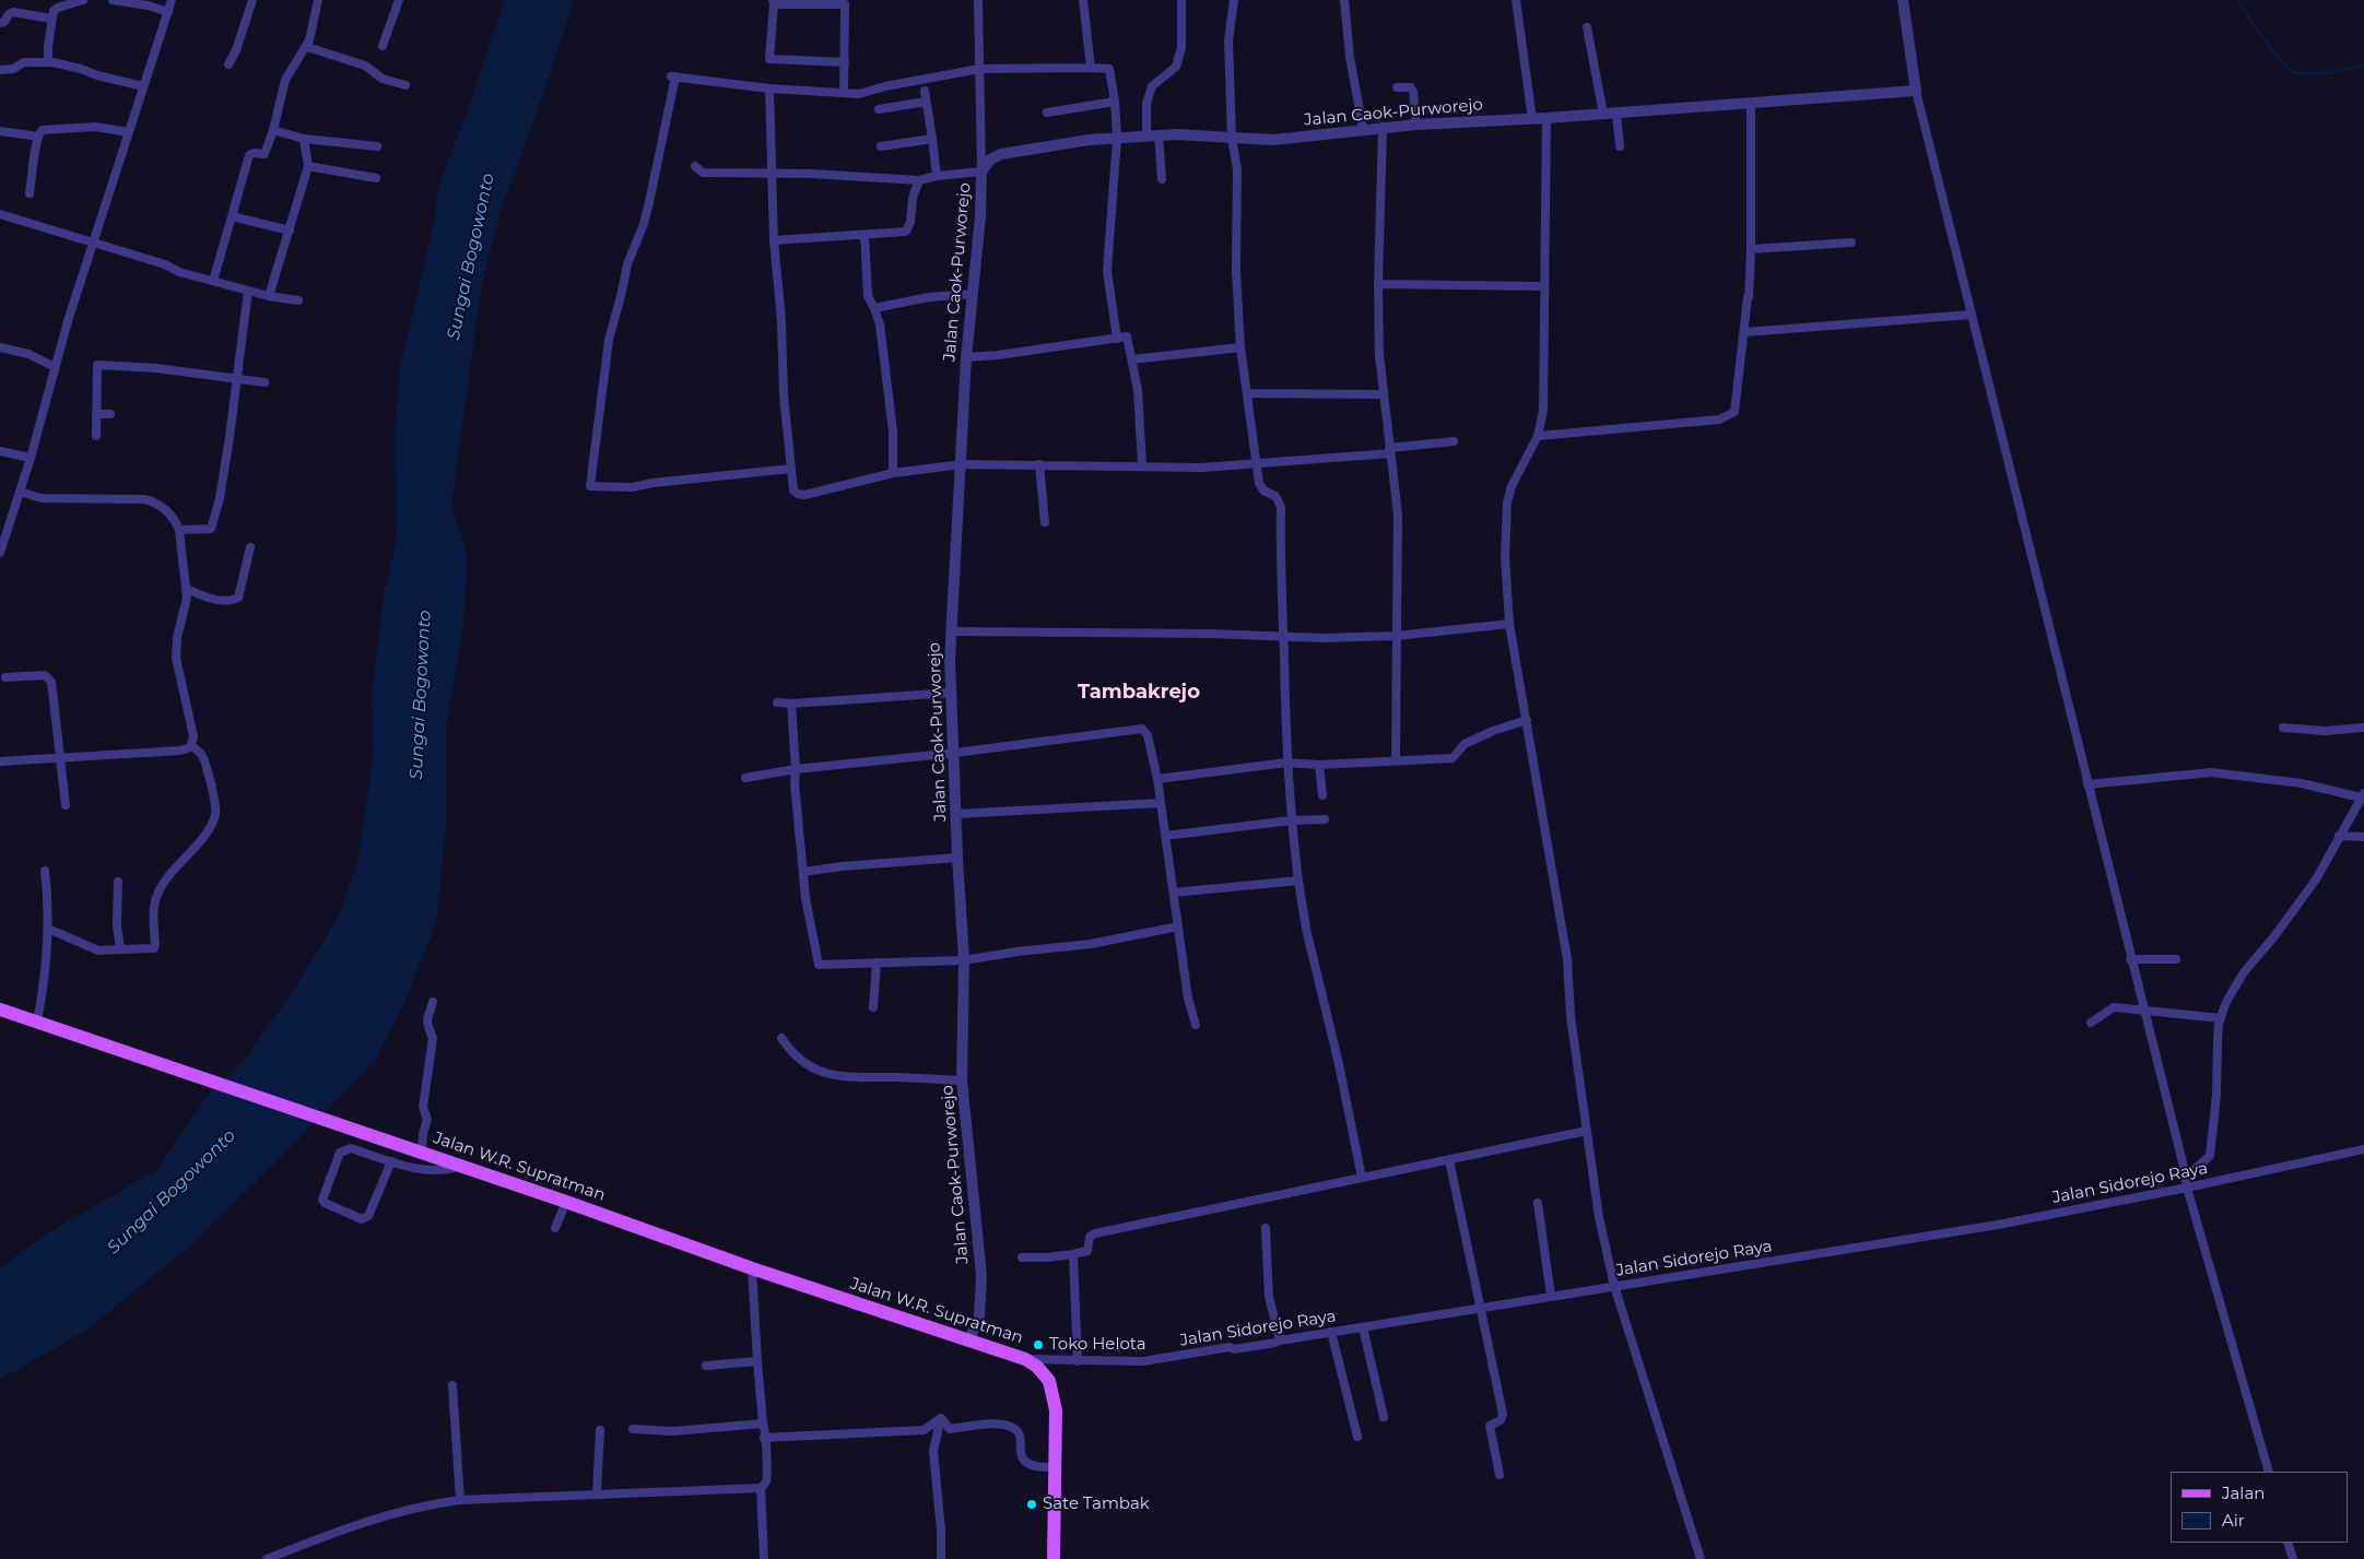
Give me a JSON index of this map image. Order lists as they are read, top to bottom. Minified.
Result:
{"streets":{"main road":["Jalan W.R. Supratman"],"street":["Jalan Caok-Purworejo","Jalan Sidorejo Raya"]},"crossings":[["Jalan Caok-Purworejo","Jalan W.R. Supratman"],["Jalan W.R. Supratman","Jalan Sidorejo Raya"]],"districts":["Tambakrejo"],"water":["Sungai Bogowonto"],"places":["Toko Helota","Sate Tambak"],"legend":["Jalan","Air"]}
